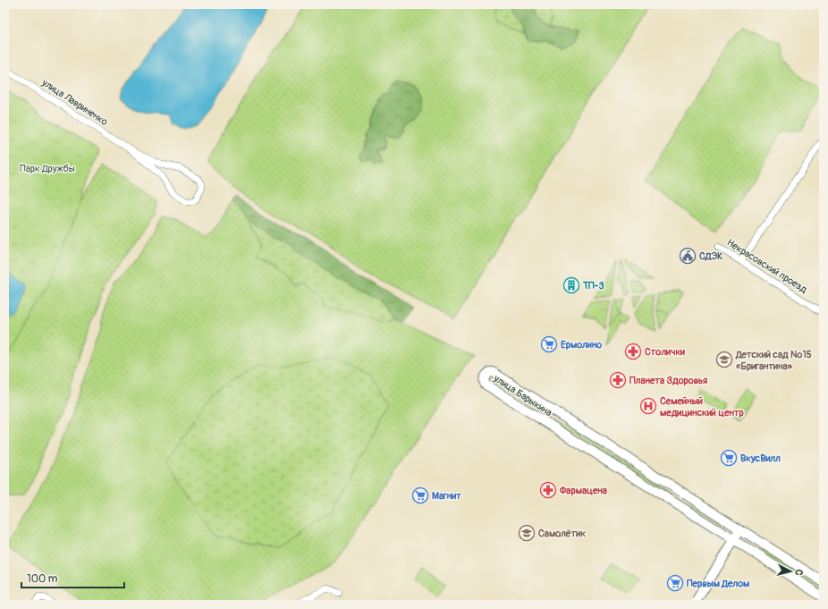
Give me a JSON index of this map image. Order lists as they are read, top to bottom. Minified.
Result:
{"streets":{"street":["улица Лавриненко","Некрасовский проезд","улица Барыкина"]},"parks":["Парк Дружбы"],"places":{"public building":["СДЭК"],"building":["ТП-3"],"supermarket":["Ермолино","ВкусВилл","Магнит","Первым Делом"],"pharmacy":["Столички","Планета Здоровья","Фармацена"],"school or university":["Детский сад №15 «Бригантина»","Самолётик"],"hospital":["Семейный медицинский центр"]},"scale_bar":"100 m","north":"right"}
